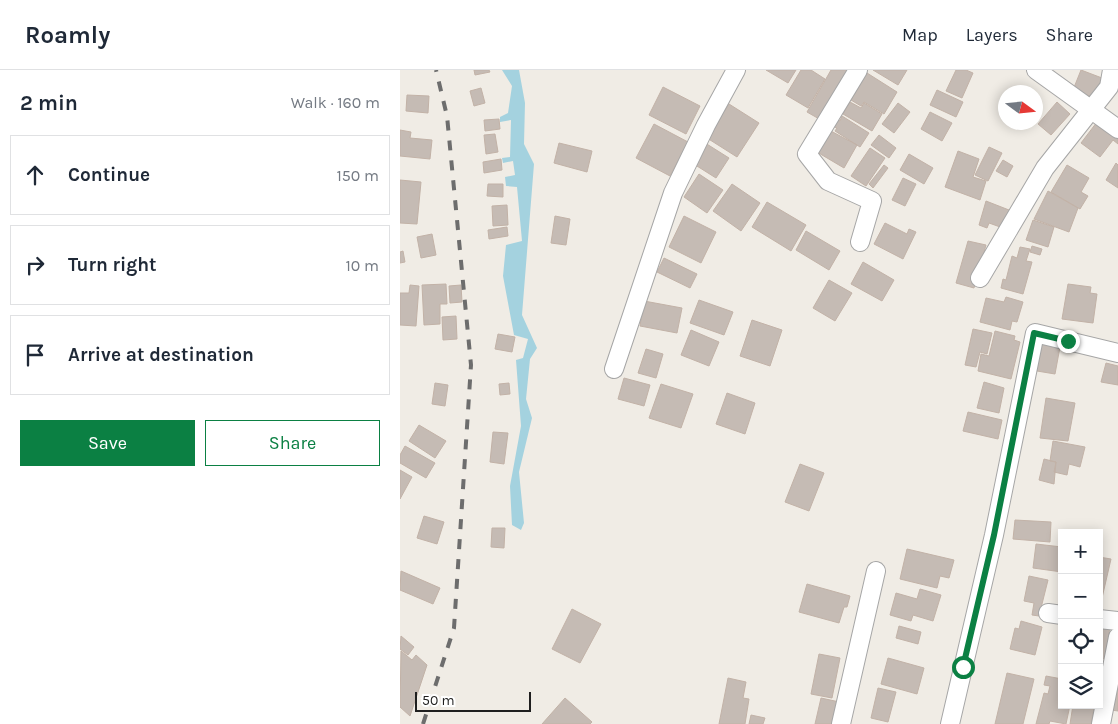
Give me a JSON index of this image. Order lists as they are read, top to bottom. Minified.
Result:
{"scale_bar":"50 m","north":"right","page":{"header":"Roamly","nav":["Map","Layers","Share"],"heading":["2 min","Walk · 160 m"],"list":[["Continue","150 m"],["Turn right","10 m"],"Arrive at destination"],"buttons":["Save","Share"],"map_buttons":["+","−"],"scale":"50 m"}}
